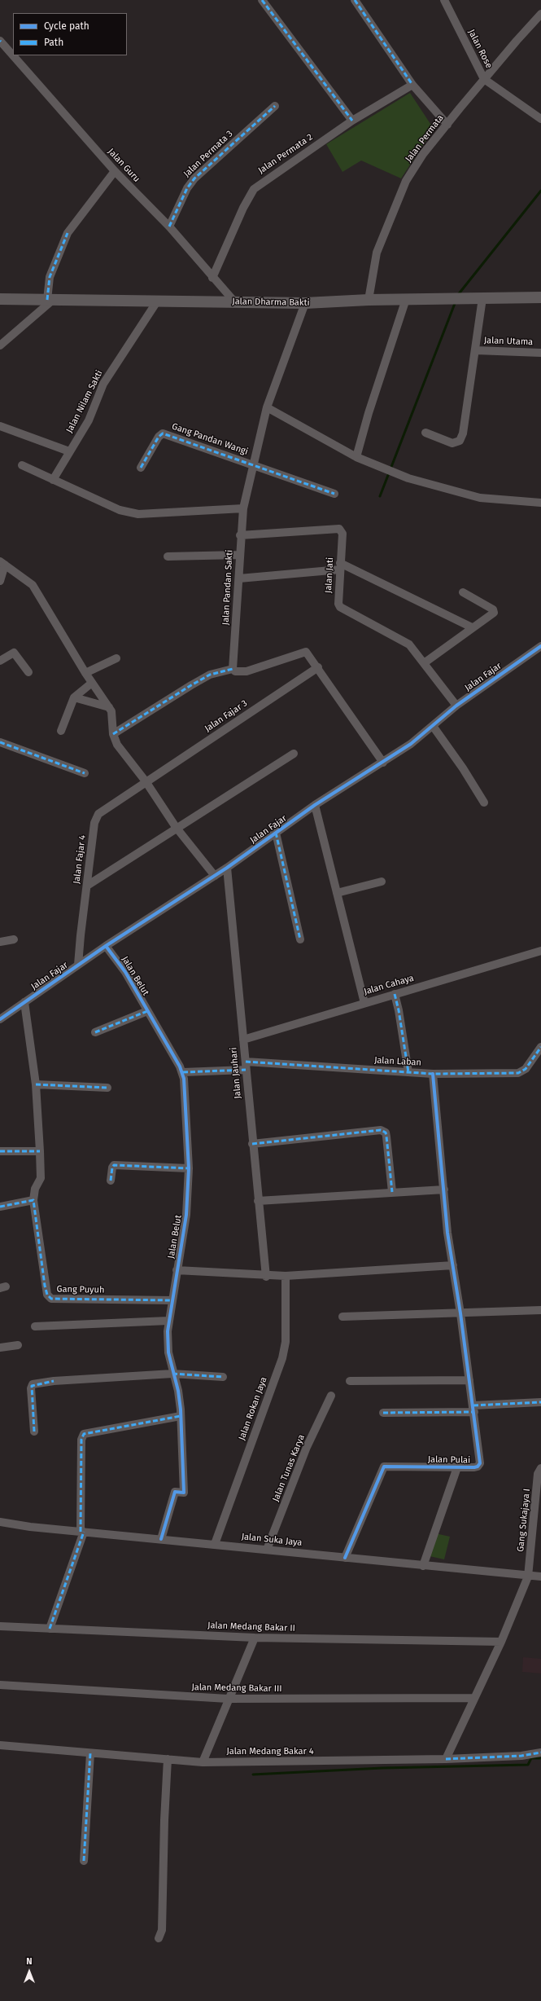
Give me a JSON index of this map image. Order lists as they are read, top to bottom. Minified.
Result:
{"streets":{"main road":["Jalan Dharma Bakti"],"street":["Jalan Rose","Jalan Permata","Jalan Permata 3","Jalan Permata 2","Jalan Guru","Jalan Utama","Jalan Nilam Sakti","Gang Pandan Wangi","Jalan Jati","Jalan Pandan Sakti","Jalan Fajar","Jalan Fajar 3","Jalan Fajar 4","Jalan Belut","Jalan Cahaya","Jalan Laban","Jalan Jauhari","Gang Puyuh","Jalan Rokan Jaya","Jalan Pulai","Jalan Tunas Karya","Gang Sukajaya I","Jalan Suka Jaya","Jalan Medang Bakar II","Jalan Medang Bakar III","Jalan Medang Bakar 4"]},"crossings":[["Jalan Rose","Jalan Permata"],["Jalan Permata","Jalan Dharma Bakti"],["Jalan Permata 3","Jalan Guru"],["Jalan Permata 2","Jalan Guru"],["Jalan Guru","Jalan Dharma Bakti"],["Jalan Dharma Bakti","Jalan Nilam Sakti"],["Jalan Dharma Bakti","Jalan Pandan Sakti"],["Gang Pandan Wangi","Jalan Pandan Sakti"],["Jalan Jati","Jalan Pandan Sakti"],["Jalan Jati","Jalan Fajar"],["Jalan Fajar","Jalan Fajar 4"],["Jalan Fajar","Jalan Belut"],["Jalan Fajar","Jalan Jauhari"],["Jalan Fajar 3","Jalan Fajar 4"],["Jalan Belut","Jalan Laban"],["Jalan Belut","Gang Puyuh"],["Jalan Belut","Jalan Suka Jaya"],["Jalan Cahaya","Jalan Jauhari"],["Jalan Laban","Jalan Jauhari"],["Jalan Laban","Jalan Pulai"],["Jalan Rokan Jaya","Jalan Suka Jaya"],["Jalan Pulai","Jalan Suka Jaya"],["Jalan Tunas Karya","Jalan Suka Jaya"],["Gang Sukajaya I","Jalan Suka Jaya"],["Gang Sukajaya I","Jalan Medang Bakar II"],["Gang Sukajaya I","Jalan Medang Bakar III"],["Gang Sukajaya I","Jalan Medang Bakar 4"]],"legend":["Cycle path","Path"],"north":"top"}
